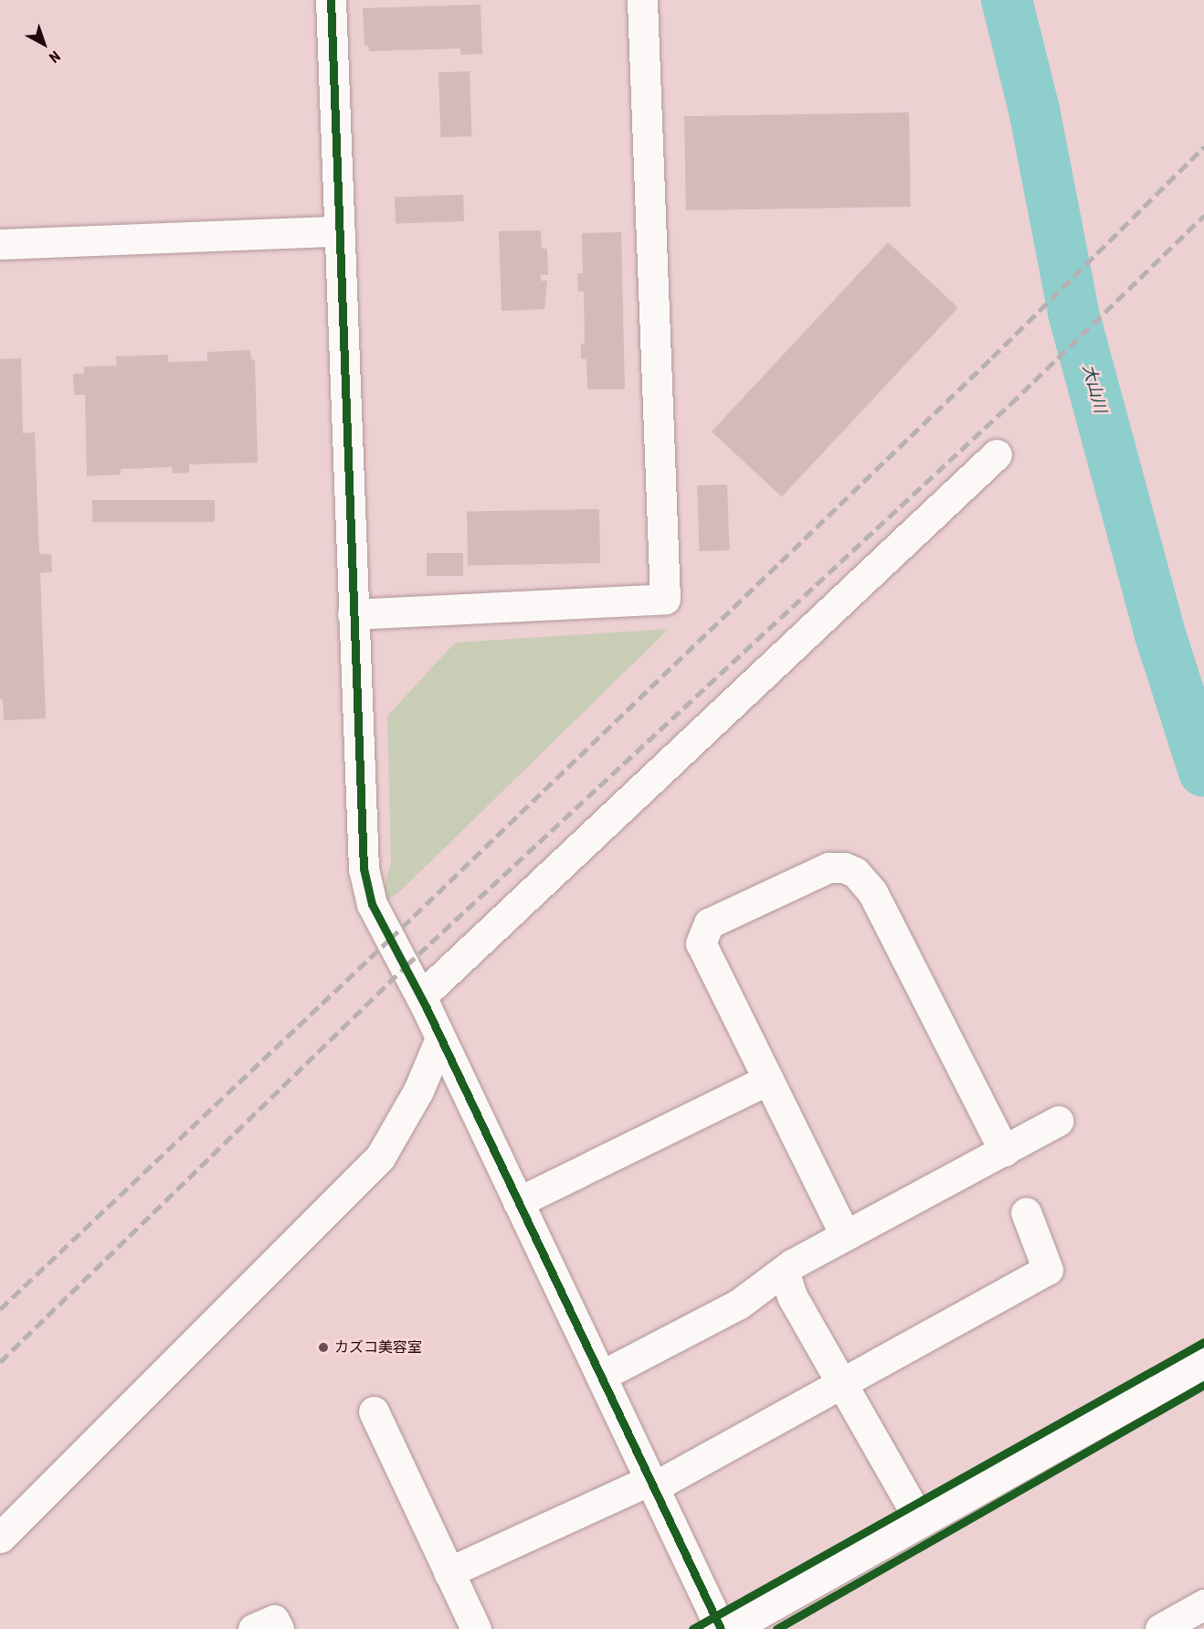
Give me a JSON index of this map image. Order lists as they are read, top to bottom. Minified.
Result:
{"water":["大山川"],"places":["カズコ美容室"],"north":"bottom right"}
